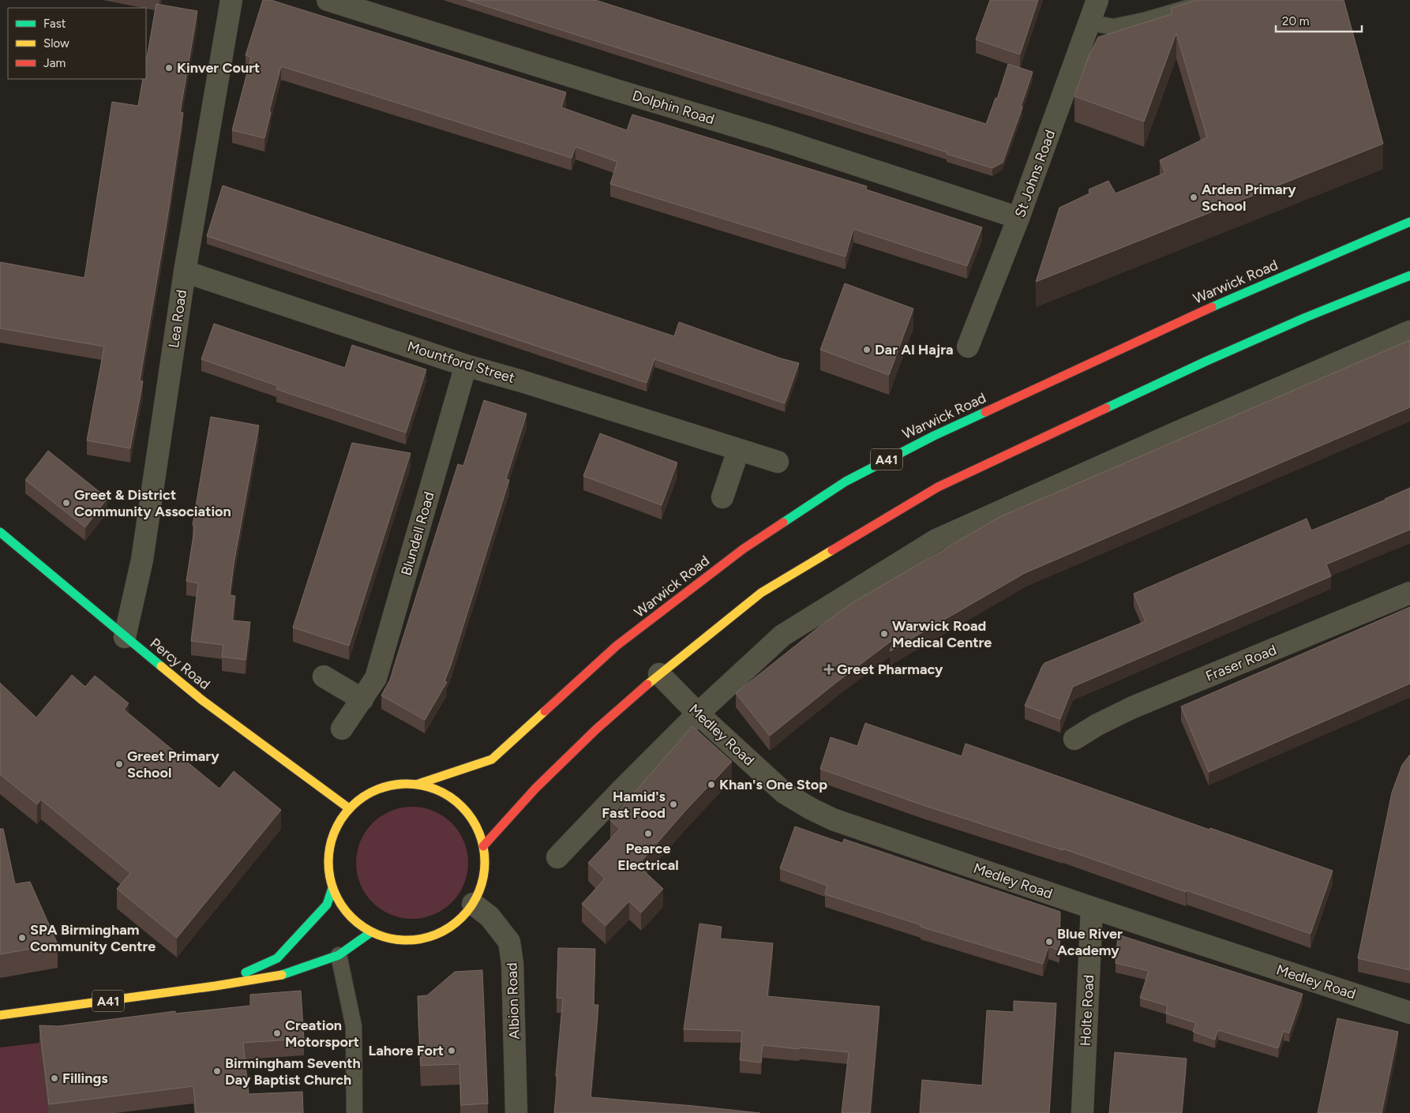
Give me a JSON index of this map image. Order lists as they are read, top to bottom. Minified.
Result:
{"streets":{"main road":["Warwick Road","A41","Percy Road"],"street":["Dolphin Road","St Johns Road","Lea Road","Mountford Street","Blundell Road","Fraser Road","Medley Road","Albion Road","Holte Road"]},"crossings":[["Dolphin Road","St Johns Road"],["Lea Road","Mountford Street"],["Lea Road","Percy Road"],["Mountford Street","Blundell Road"],["Medley Road","Holte Road"]],"places":{"other":["Kinver Court","Arden Primary School","Dar Al Hajra","Greet & District Community Association","Warwick Road Medical Centre","Greet Primary School","Khan's One Stop","Hamid's Fast Food","Pearce Electrical","SPA Birmingham Community Centre","Blue River Academy","Creation Motorsport","Lahore Fort","Birmingham Seventh Day Baptist Church","Fillings"],"health":["Greet Pharmacy"]},"legend":["Fast","Slow","Jam"],"scale_bar":"20 m"}
